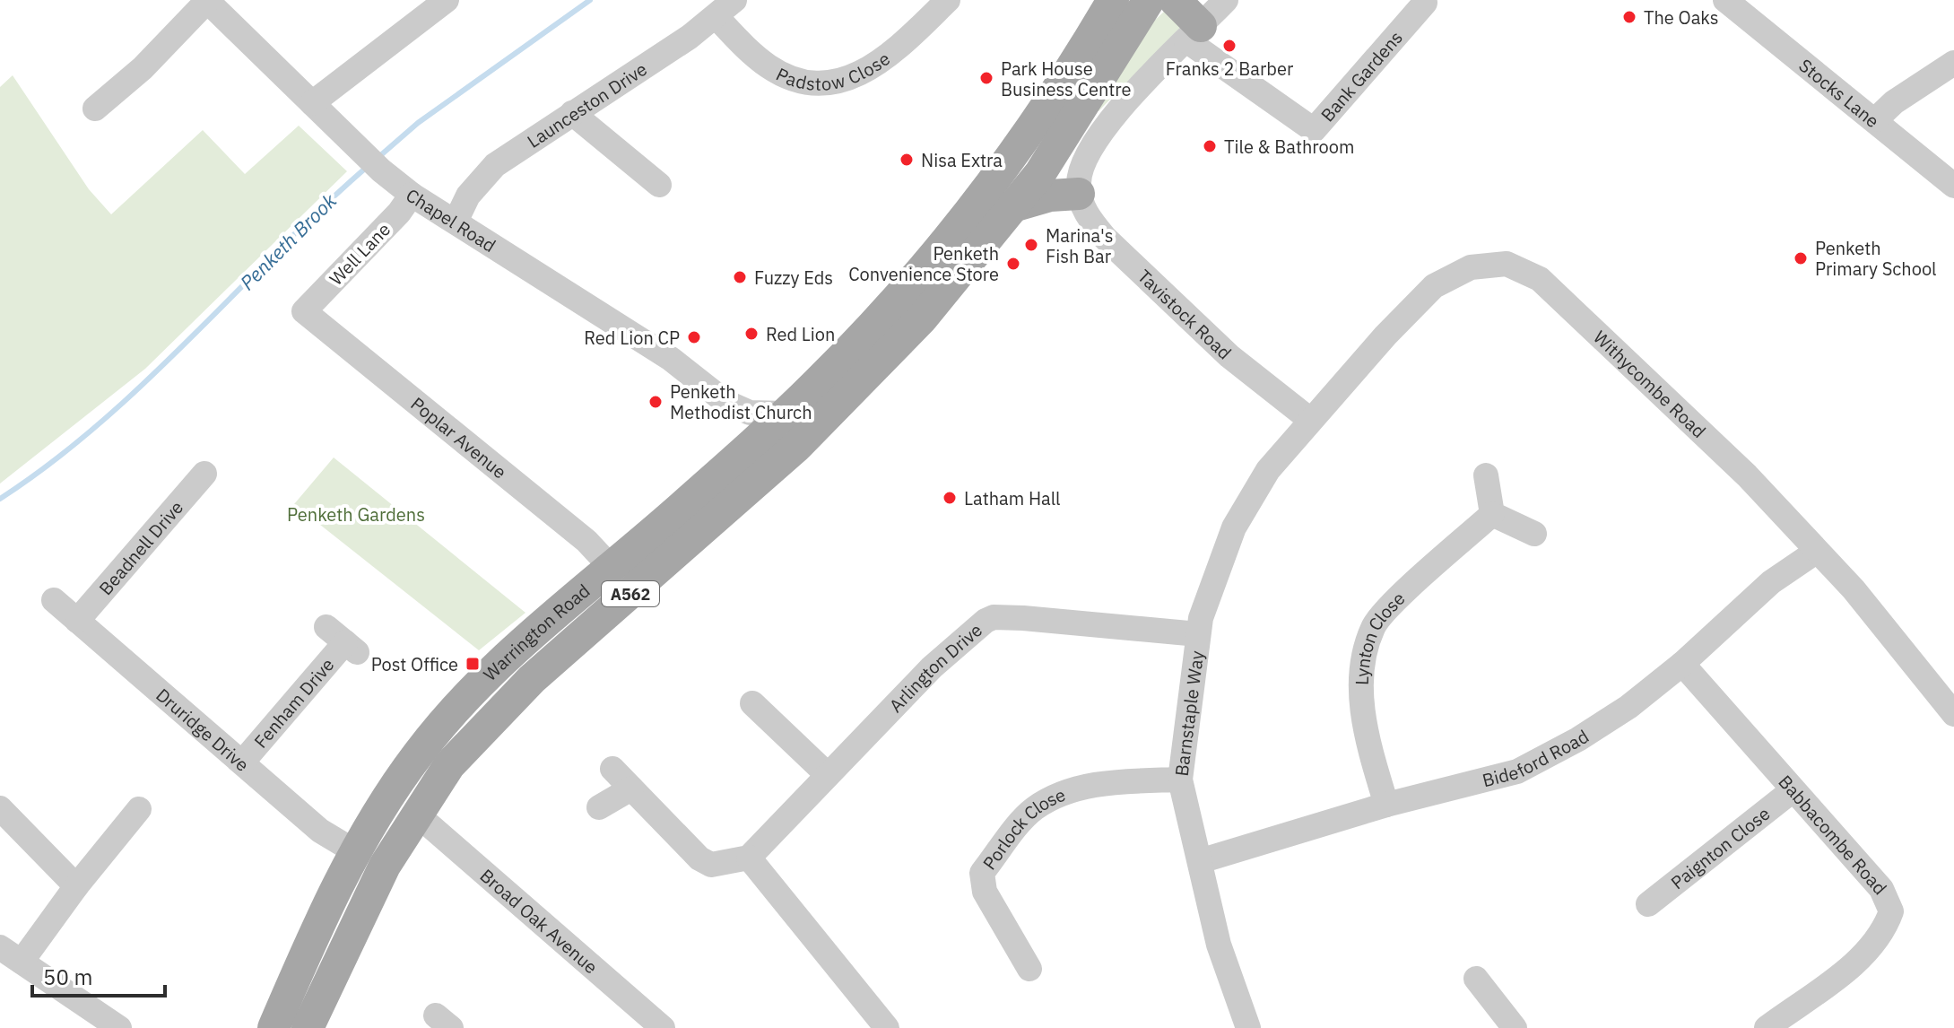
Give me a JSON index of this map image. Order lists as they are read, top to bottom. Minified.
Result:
{"streets":{"main road":["A562","Warrington Road"],"street":["Padstow Close","Bank Gardens","Stocks Lane","Launceston Drive","Chapel Road","Well Lane","Tavistock Road","Withycombe Road","Poplar Avenue","Beadnell Drive","Lynton Close","Arlington Drive","Fenham Drive","Barnstaple Way","Druridge Drive","Bideford Road","Porlock Close","Babbacombe Road","Paignton Close","Broad Oak Avenue"]},"crossings":[["Padstow Close","Launceston Drive"],["Launceston Drive","Chapel Road"],["Chapel Road","Well Lane"],["Chapel Road","Warrington Road"],["Well Lane","Poplar Avenue"],["Tavistock Road","Withycombe Road"],["Tavistock Road","Barnstaple Way"],["Withycombe Road","Barnstaple Way"],["Withycombe Road","Bideford Road"],["Poplar Avenue","Warrington Road"],["Beadnell Drive","Druridge Drive"],["A562","Warrington Road"],["Warrington Road","Druridge Drive"],["Warrington Road","Broad Oak Avenue"],["Lynton Close","Bideford Road"],["Arlington Drive","Barnstaple Way"],["Fenham Drive","Druridge Drive"],["Barnstaple Way","Bideford Road"],["Barnstaple Way","Porlock Close"],["Bideford Road","Babbacombe Road"],["Babbacombe Road","Paignton Close"]],"water":["Penketh Brook"],"parks":["Penketh Gardens"],"places":{"other":["The Oaks","Franks 2 Barber","Park House Business Centre","Tile & Bathroom","Nisa Extra","Marina's Fish Bar","Penketh Primary School","Penketh Convenience Store","Fuzzy Eds","Red Lion","Red Lion CP","Penketh Methodist Church","Latham Hall"],"transit":["Post Office"]},"scale_bar":"50 m"}
